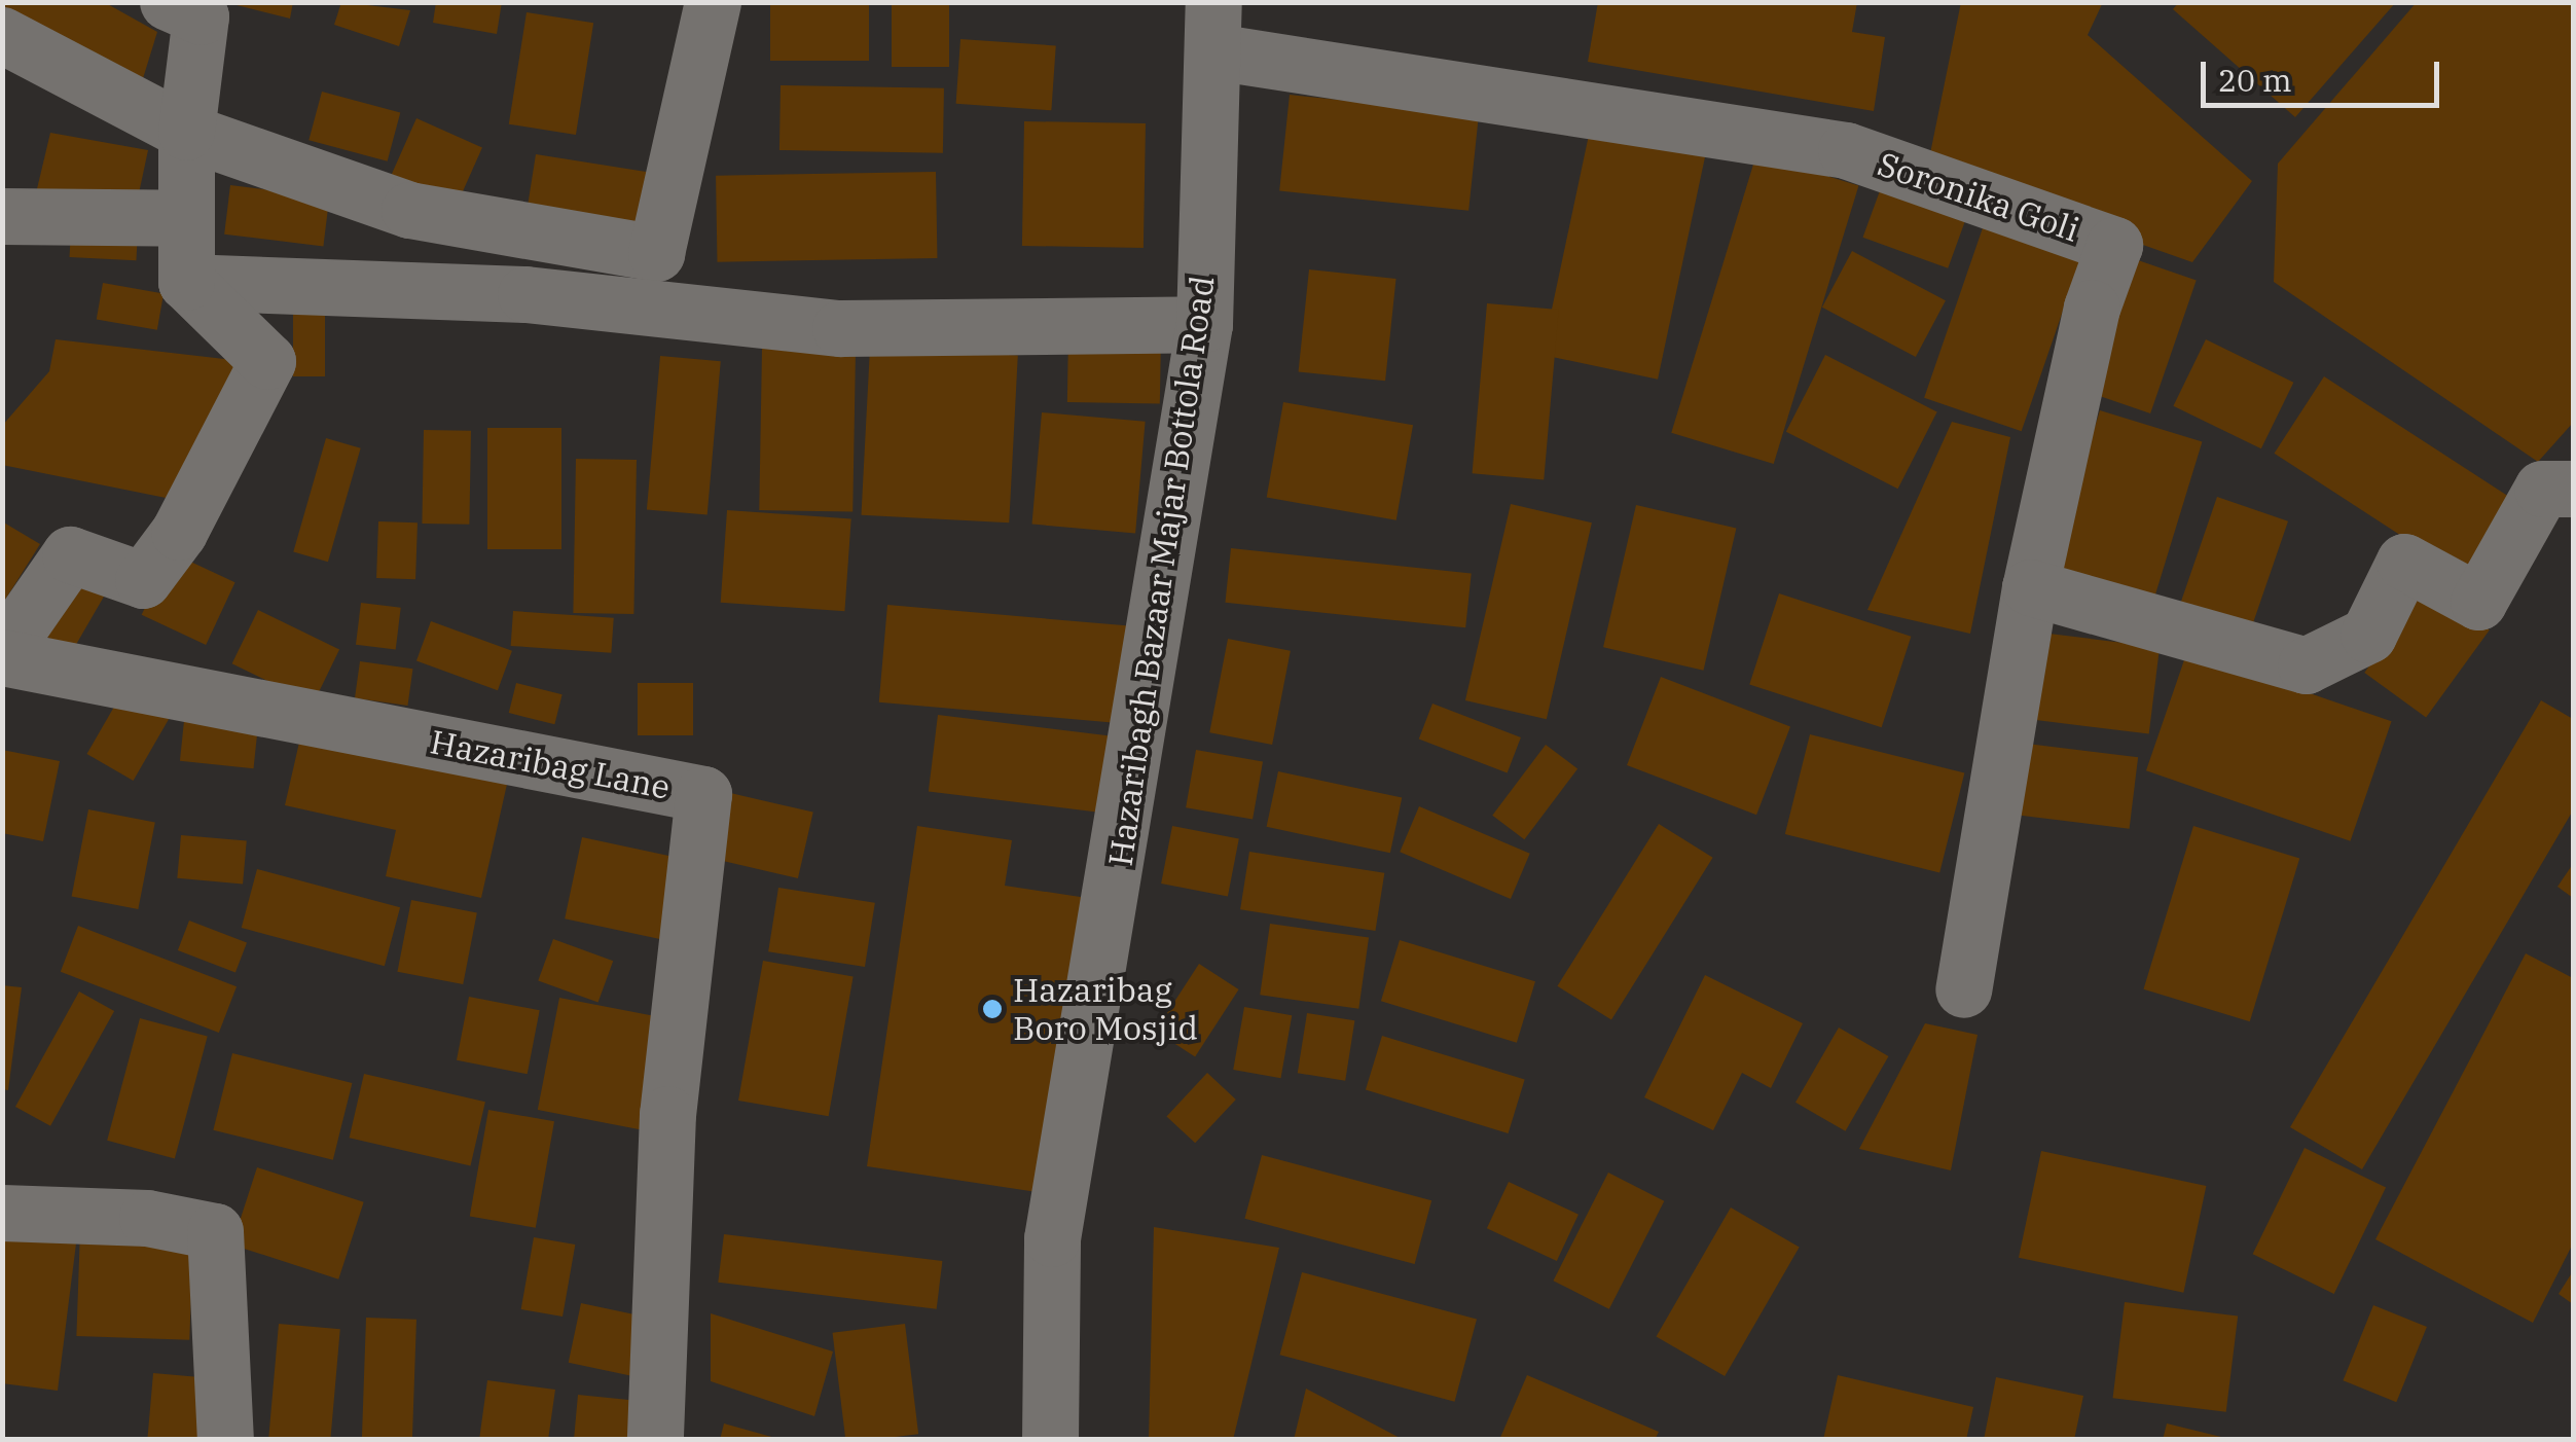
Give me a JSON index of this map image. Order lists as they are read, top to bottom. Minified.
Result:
{"streets":{"street":["Soronika Goli","Hazaribagh Bazaar Majar Bottola Road","Hazaribag Lane"]},"crossings":[["Soronika Goli","Hazaribagh Bazaar Majar Bottola Road"]],"places":["Hazaribag Boro Mosjid"],"scale_bar":"20 m"}
